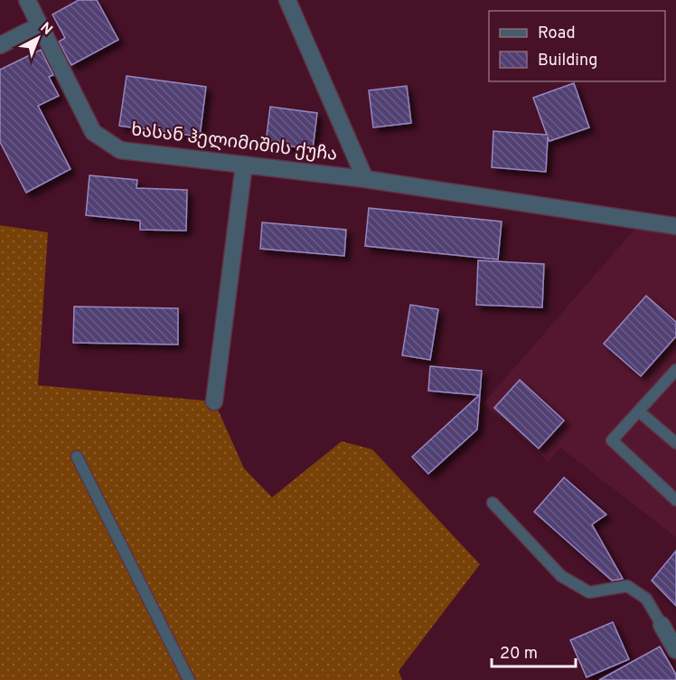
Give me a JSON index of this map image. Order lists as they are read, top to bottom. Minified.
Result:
{"streets":{"street":["ხასან ჰელიმიშის ქუჩა"]},"legend":["Road","Building"],"scale_bar":"20 m","north":"top right"}
